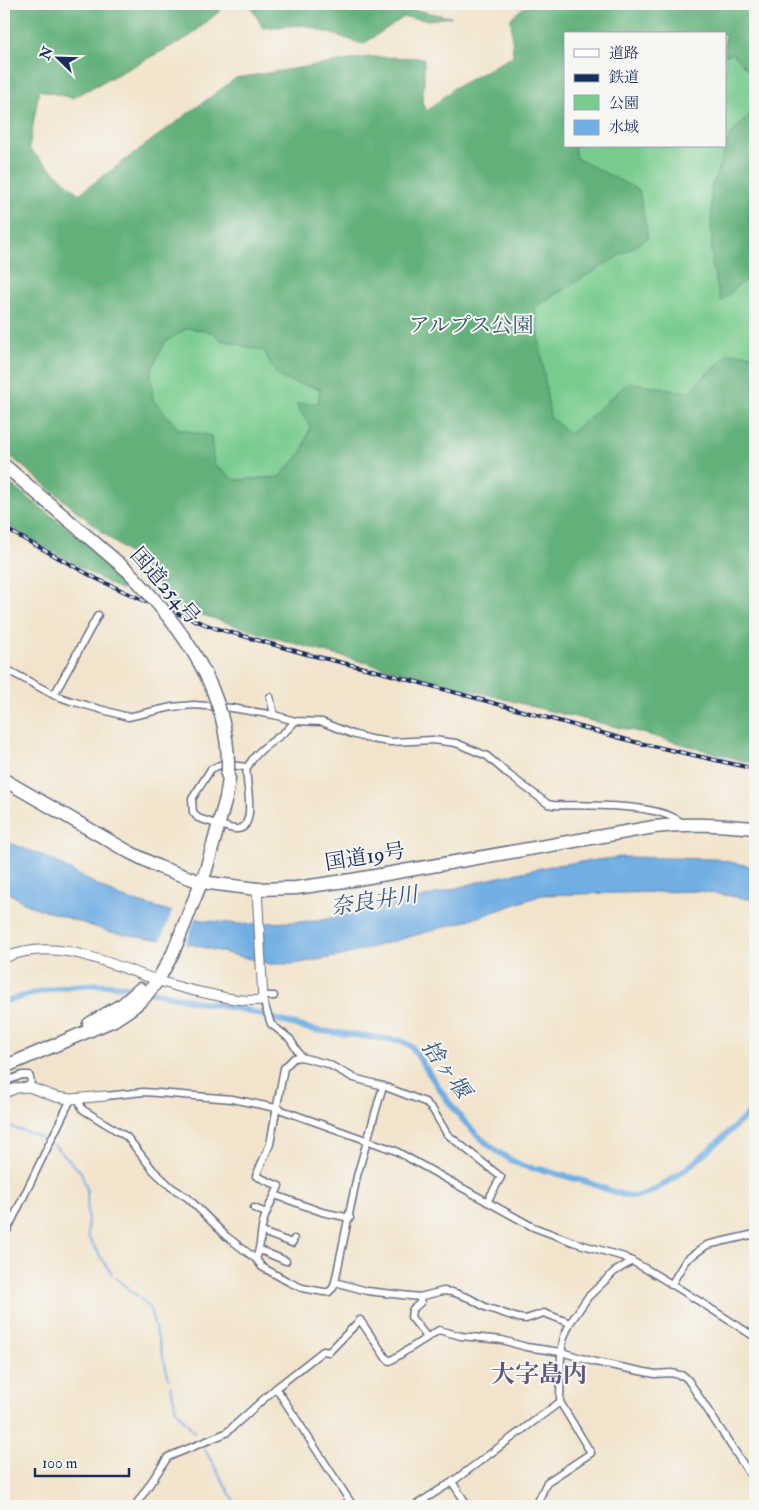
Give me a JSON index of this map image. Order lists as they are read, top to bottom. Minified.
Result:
{"streets":{"highway":["国道254号","国道19号"]},"crossings":[["国道254号","国道19号"]],"districts":["大字島内"],"water":["奈良井川","捨ヶ堰"],"parks":["アルプス公園"],"legend":["道路","鉄道","公園","水域"],"scale_bar":"100 m","north":"top left"}
